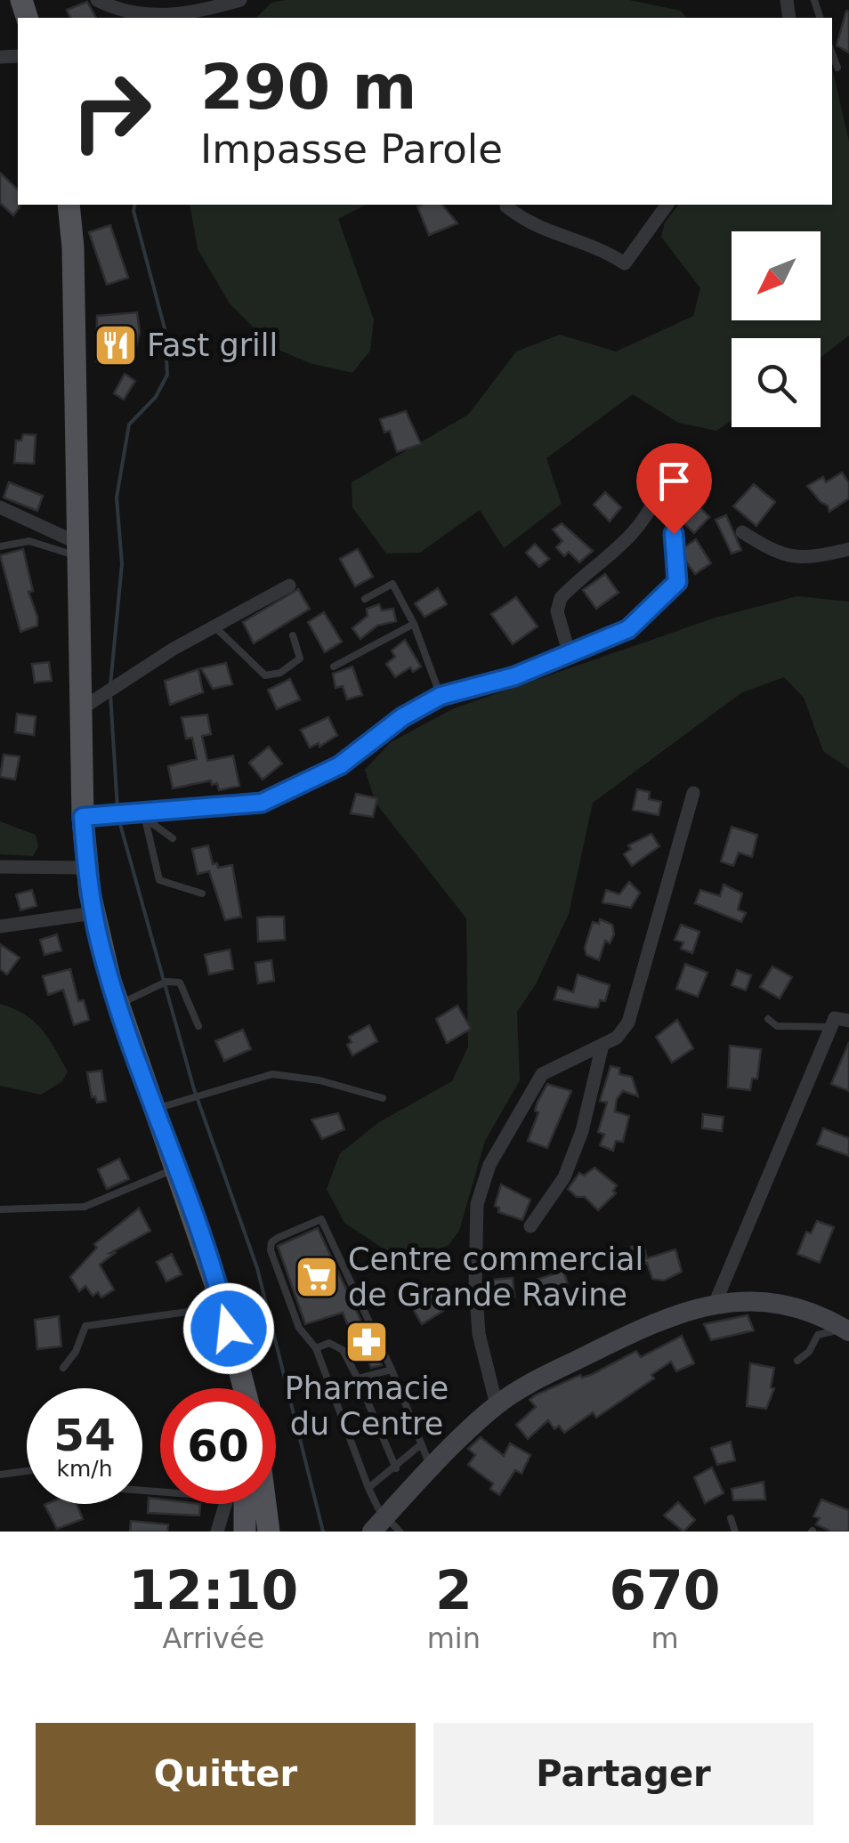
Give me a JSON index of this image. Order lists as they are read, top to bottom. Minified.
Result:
{"places":{"restaurant":["Fast grill"],"supermarket":["Centre commercial de Grande Ravine"],"pharmacy":["Pharmacie du Centre"]},"north":"bottom left","page":{"turn":["290 m","Impasse Parole"],"speed":"54 km/h","limit":"60","eta":["12:10","Arrivée","2","min","670","m"],"buttons":["Quitter","Partager"]}}
